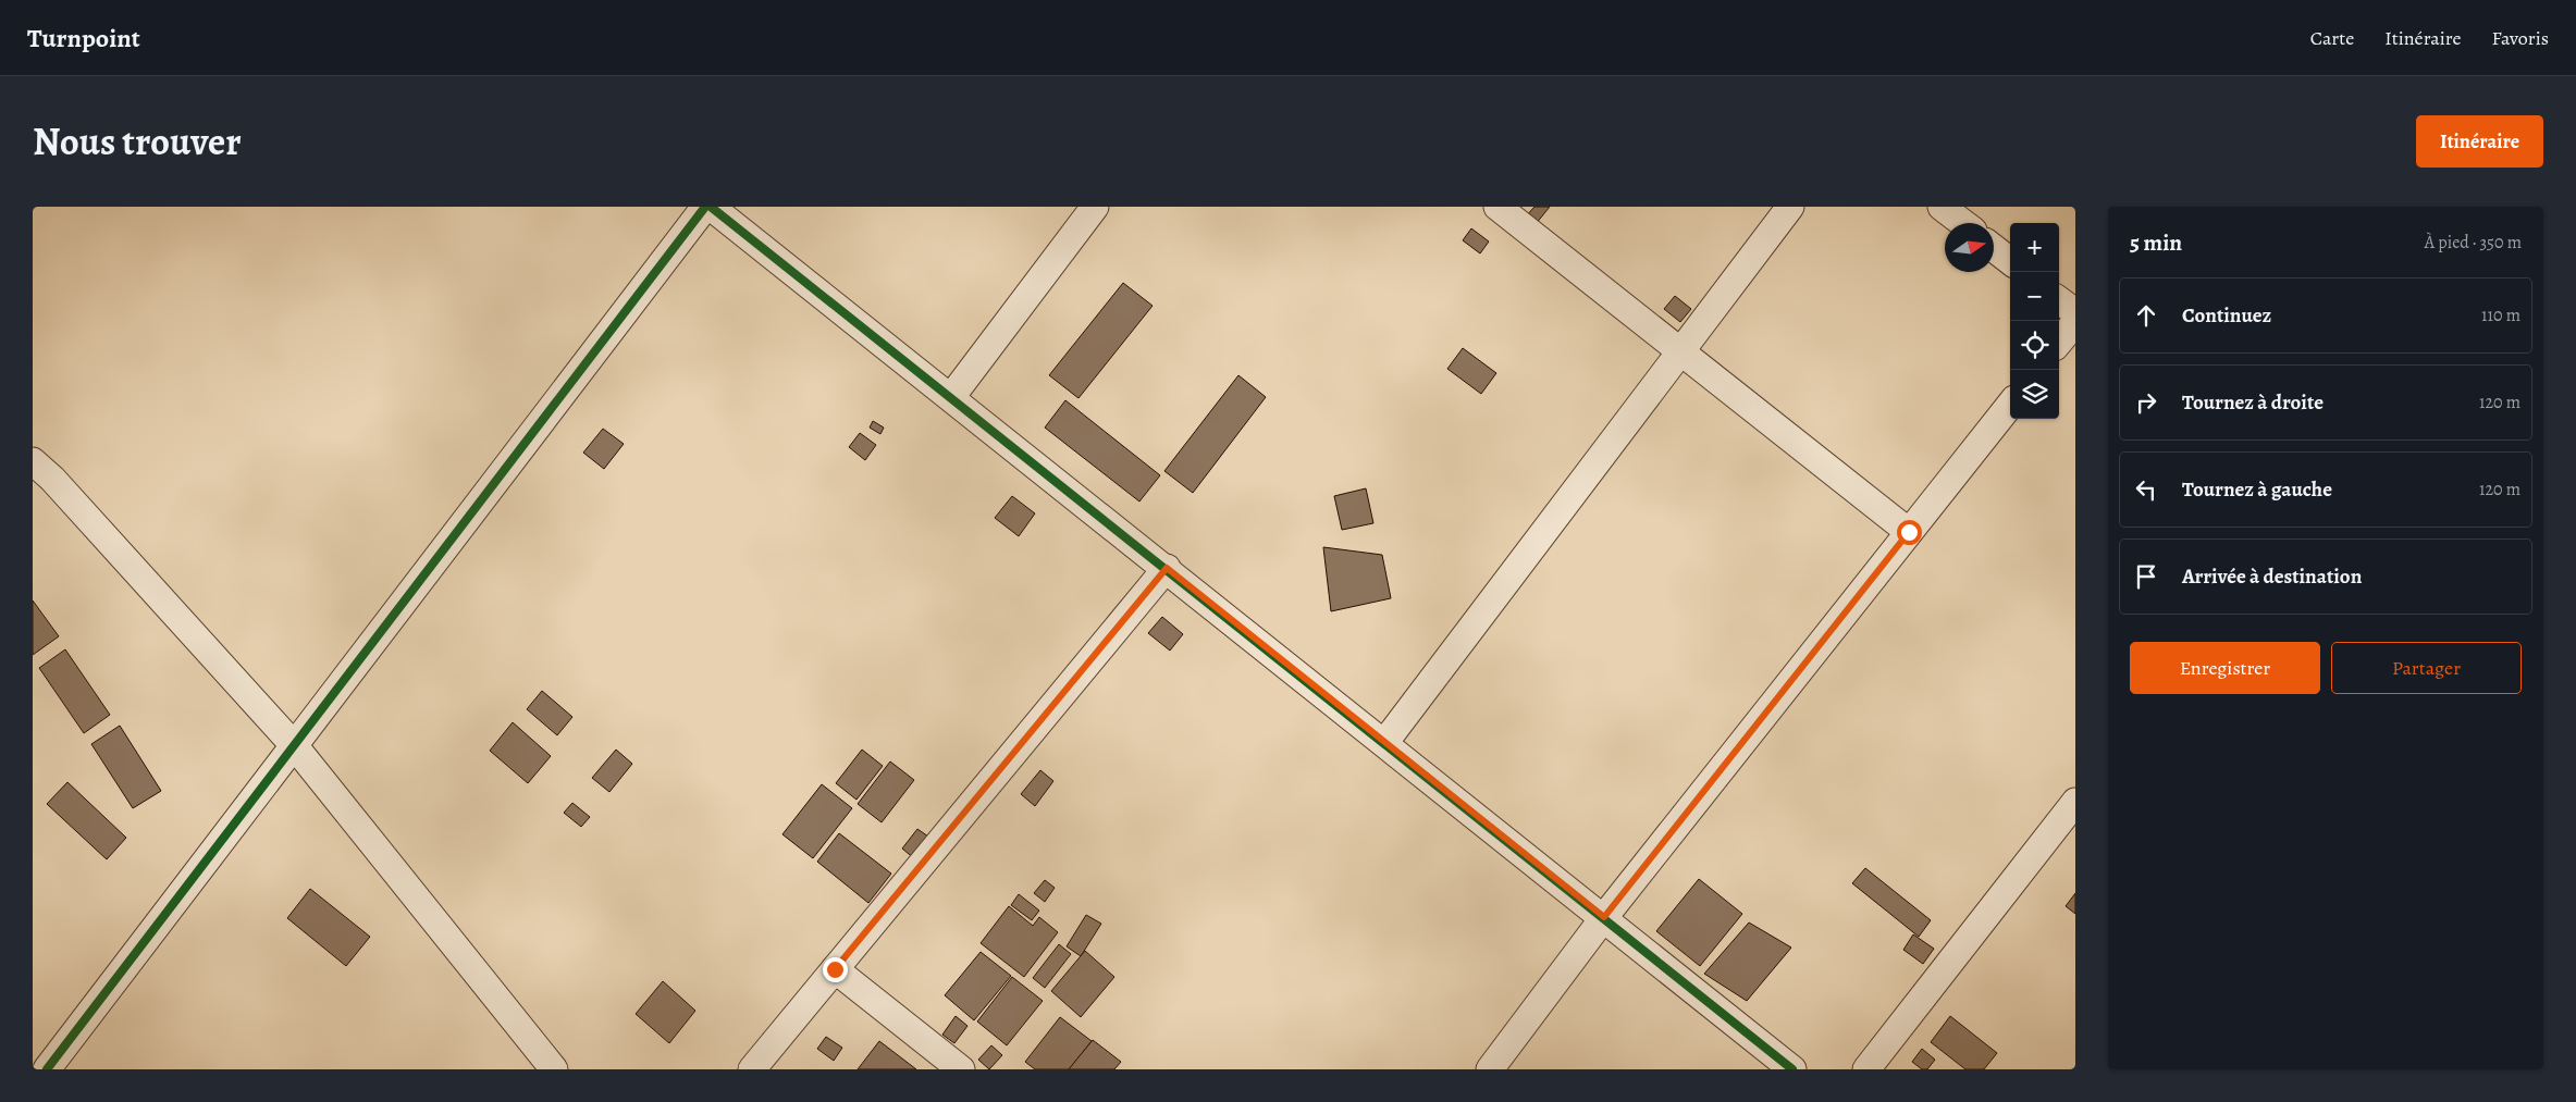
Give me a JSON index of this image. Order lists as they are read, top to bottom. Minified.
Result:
{"north":"right","page":{"header":"Turnpoint","nav":["Carte","Itinéraire","Favoris"],"title":"Nous trouver","buttons":["Itinéraire",["Enregistrer","Partager"]],"heading":["5 min","À pied · 350 m"],"map_buttons":["+","−"],"list":[["Continuez","110 m"],["Tournez à droite","120 m"],["Tournez à gauche","120 m"],"Arrivée à destination"]}}
